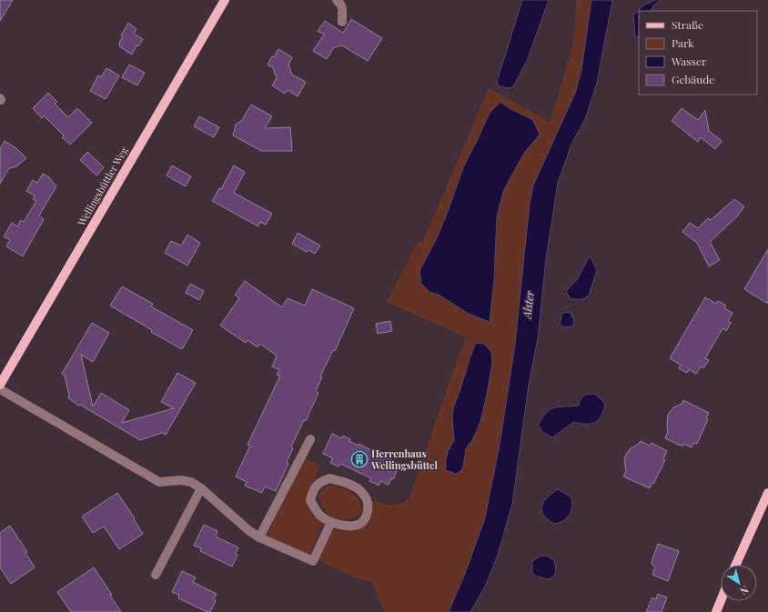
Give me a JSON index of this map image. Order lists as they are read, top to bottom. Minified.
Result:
{"streets":{"main road":["Wellingsbüttler Weg"]},"water":["Alster"],"places":{"building":["Herrenhaus Wellingsbüttel"]},"legend":["Straße","Park","Wasser","Gebäude"],"north":"bottom right"}
